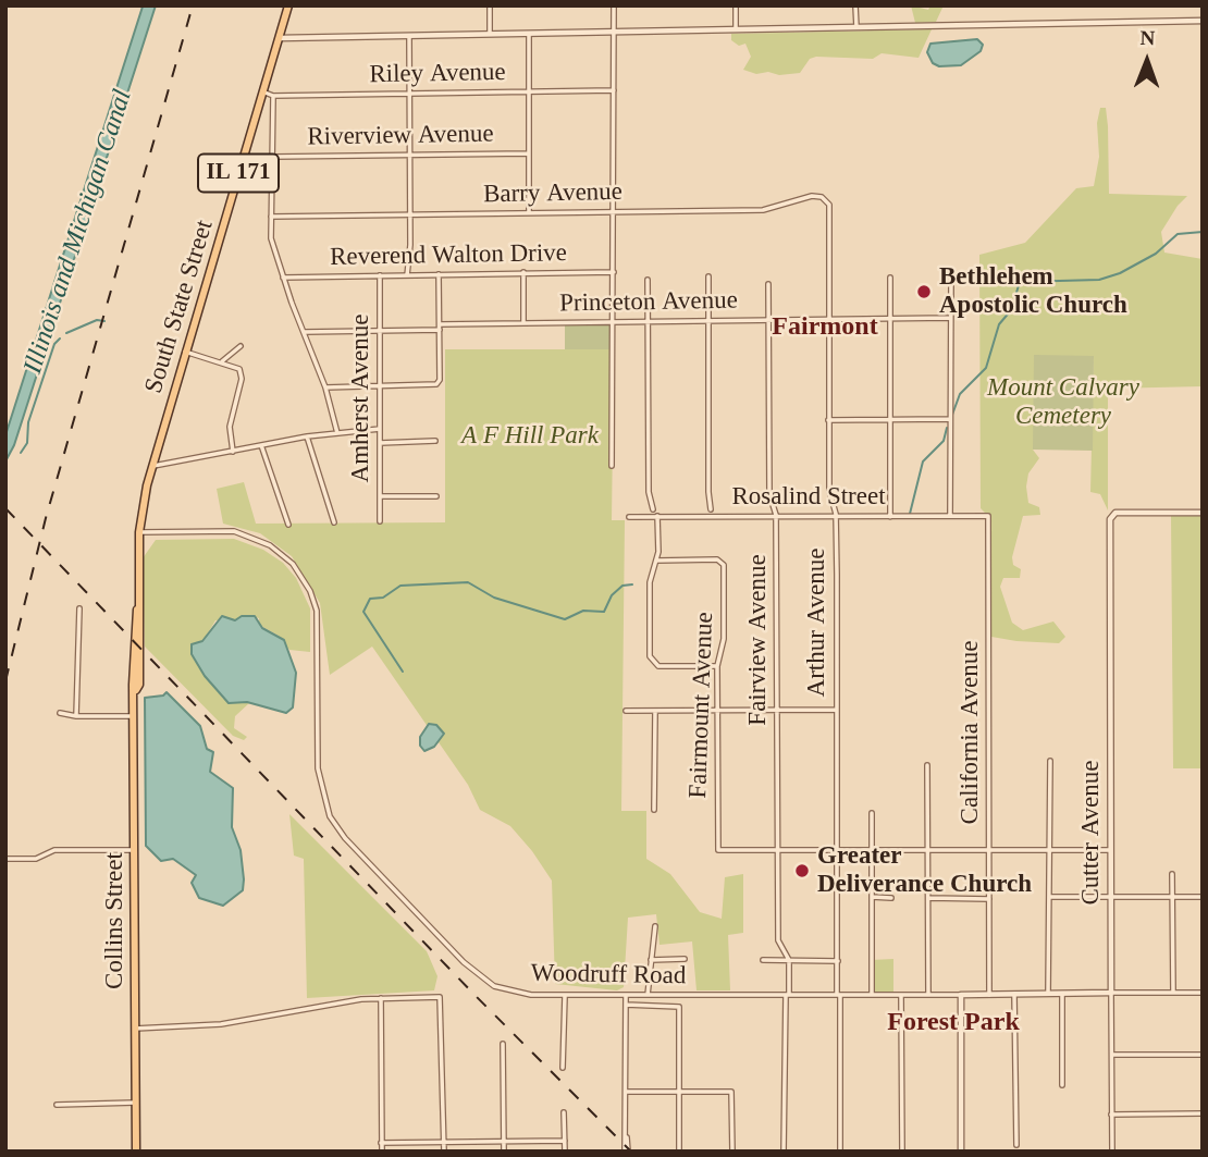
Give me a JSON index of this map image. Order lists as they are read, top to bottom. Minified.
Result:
{"streets":{"main road":["IL 171","South State Street","Collins Street"],"street":["Riley Avenue","Riverview Avenue","Barry Avenue","Reverend Walton Drive","Princeton Avenue","Amherst Avenue","Rosalind Street","Arthur Avenue","Fairview Avenue","Fairmount Avenue","California Avenue","Cutter Avenue","Woodruff Road"]},"crossings":[["Riley Avenue","South State Street"],["Barry Avenue","Arthur Avenue"],["Reverend Walton Drive","Amherst Avenue"],["Princeton Avenue","Amherst Avenue"],["Princeton Avenue","Arthur Avenue"],["Princeton Avenue","Fairview Avenue"],["South State Street","Collins Street"],["South State Street","Woodruff Road"],["Rosalind Street","Arthur Avenue"],["Rosalind Street","Fairview Avenue"],["Rosalind Street","California Avenue"],["Arthur Avenue","Woodruff Road"],["Fairview Avenue","Fairmount Avenue"],["Fairview Avenue","Woodruff Road"],["California Avenue","Woodruff Road"],["Cutter Avenue","Woodruff Road"],["Collins Street","Woodruff Road"]],"districts":["Fairmont","Forest Park"],"water":["Illinois and Michigan Canal"],"parks":["Mount Calvary Cemetery","A F Hill Park"],"places":["Bethlehem Apostolic Church","Greater Deliverance Church"],"north":"top"}
